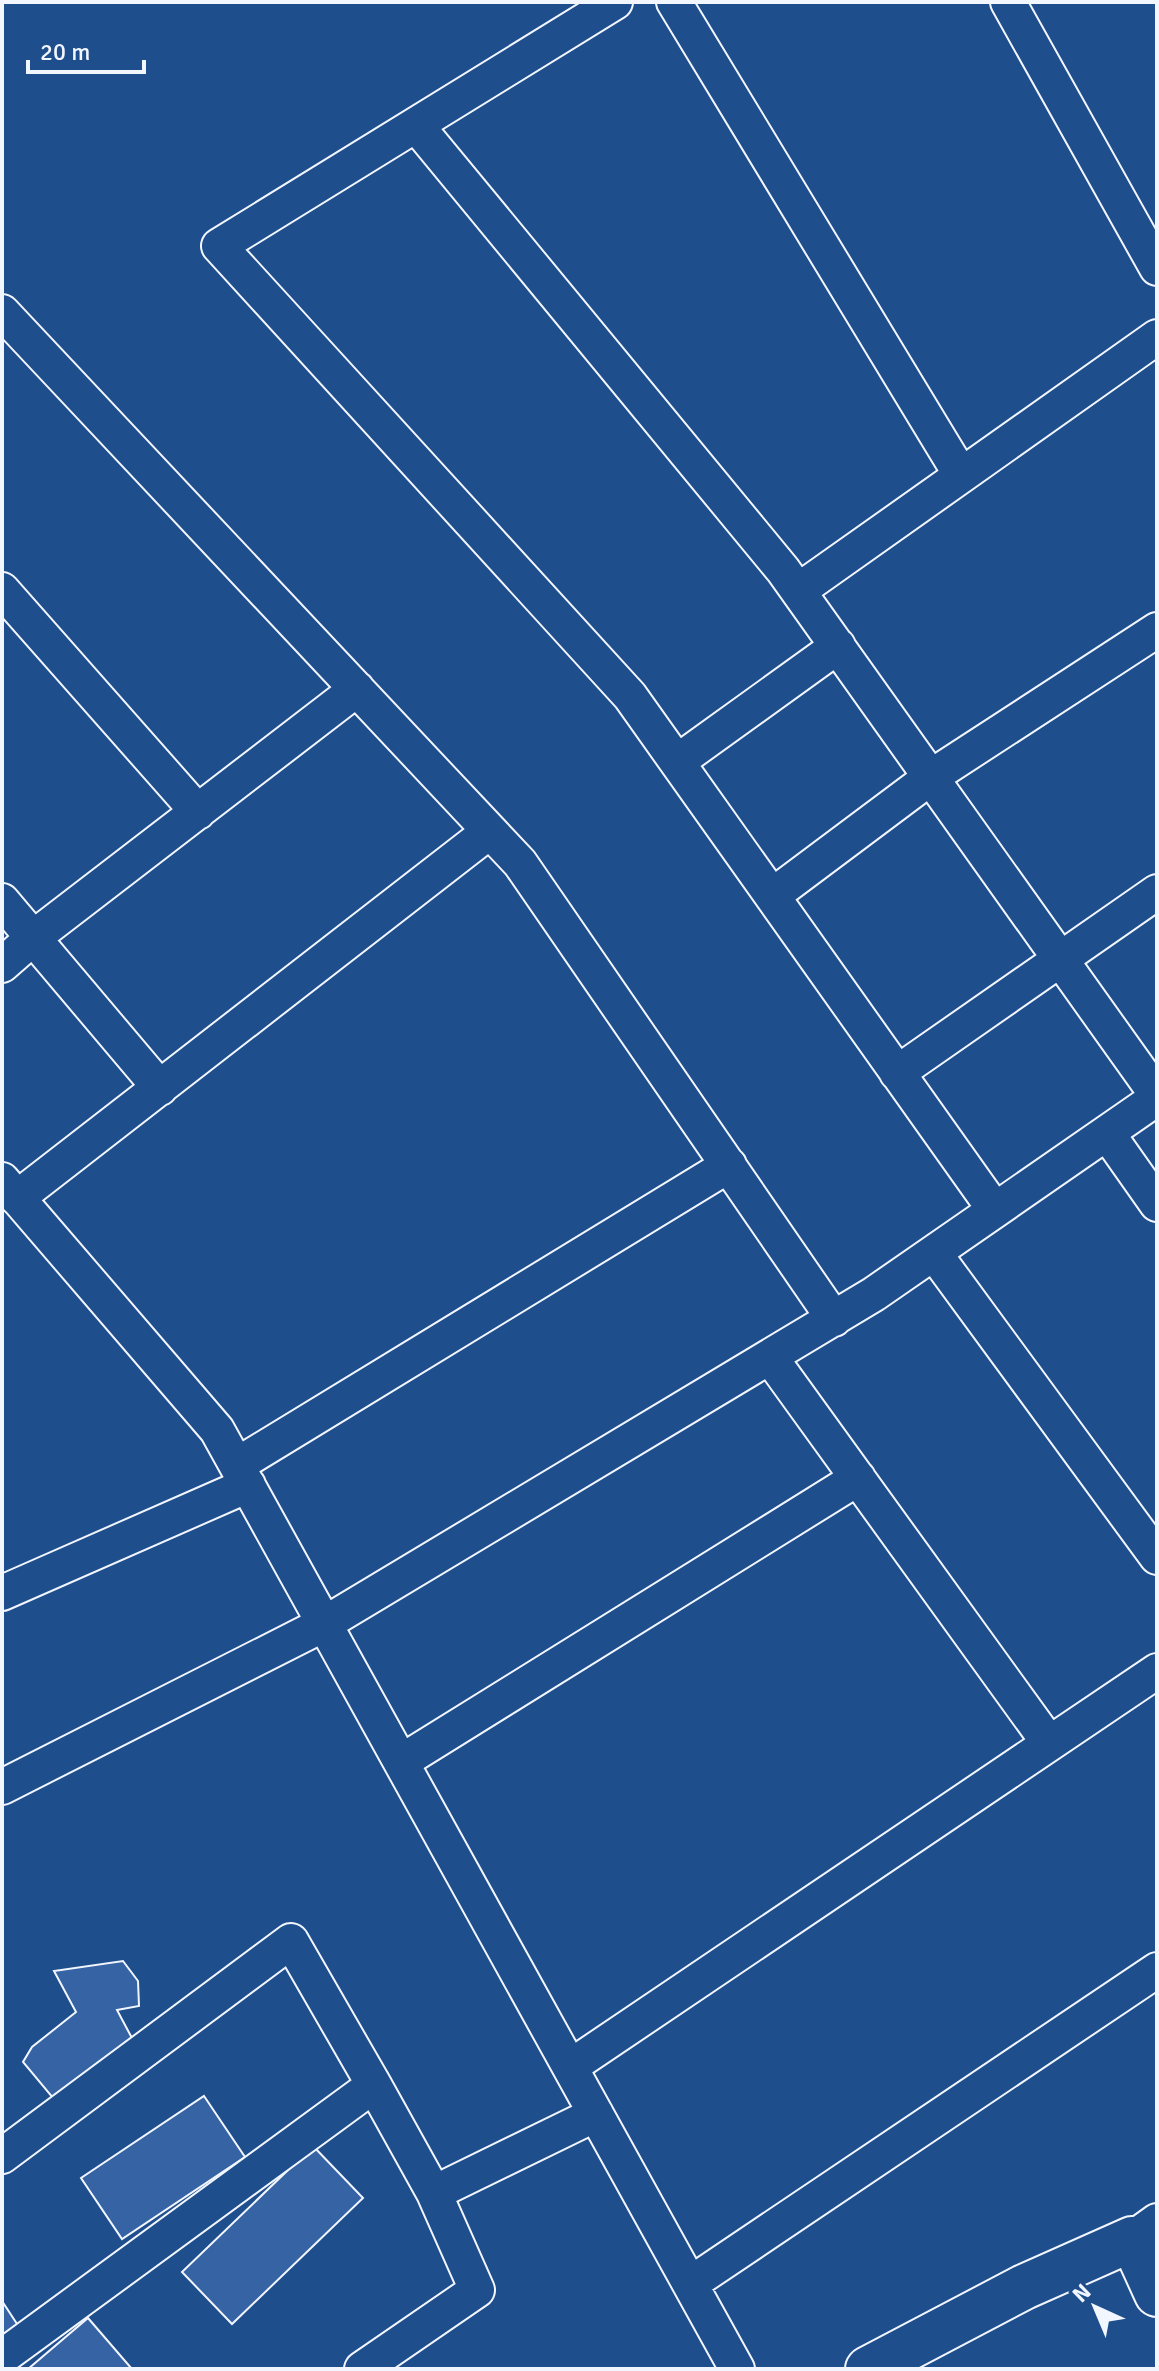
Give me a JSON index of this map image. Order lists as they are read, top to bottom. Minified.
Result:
{"scale_bar":"20 m","north":"top left"}
